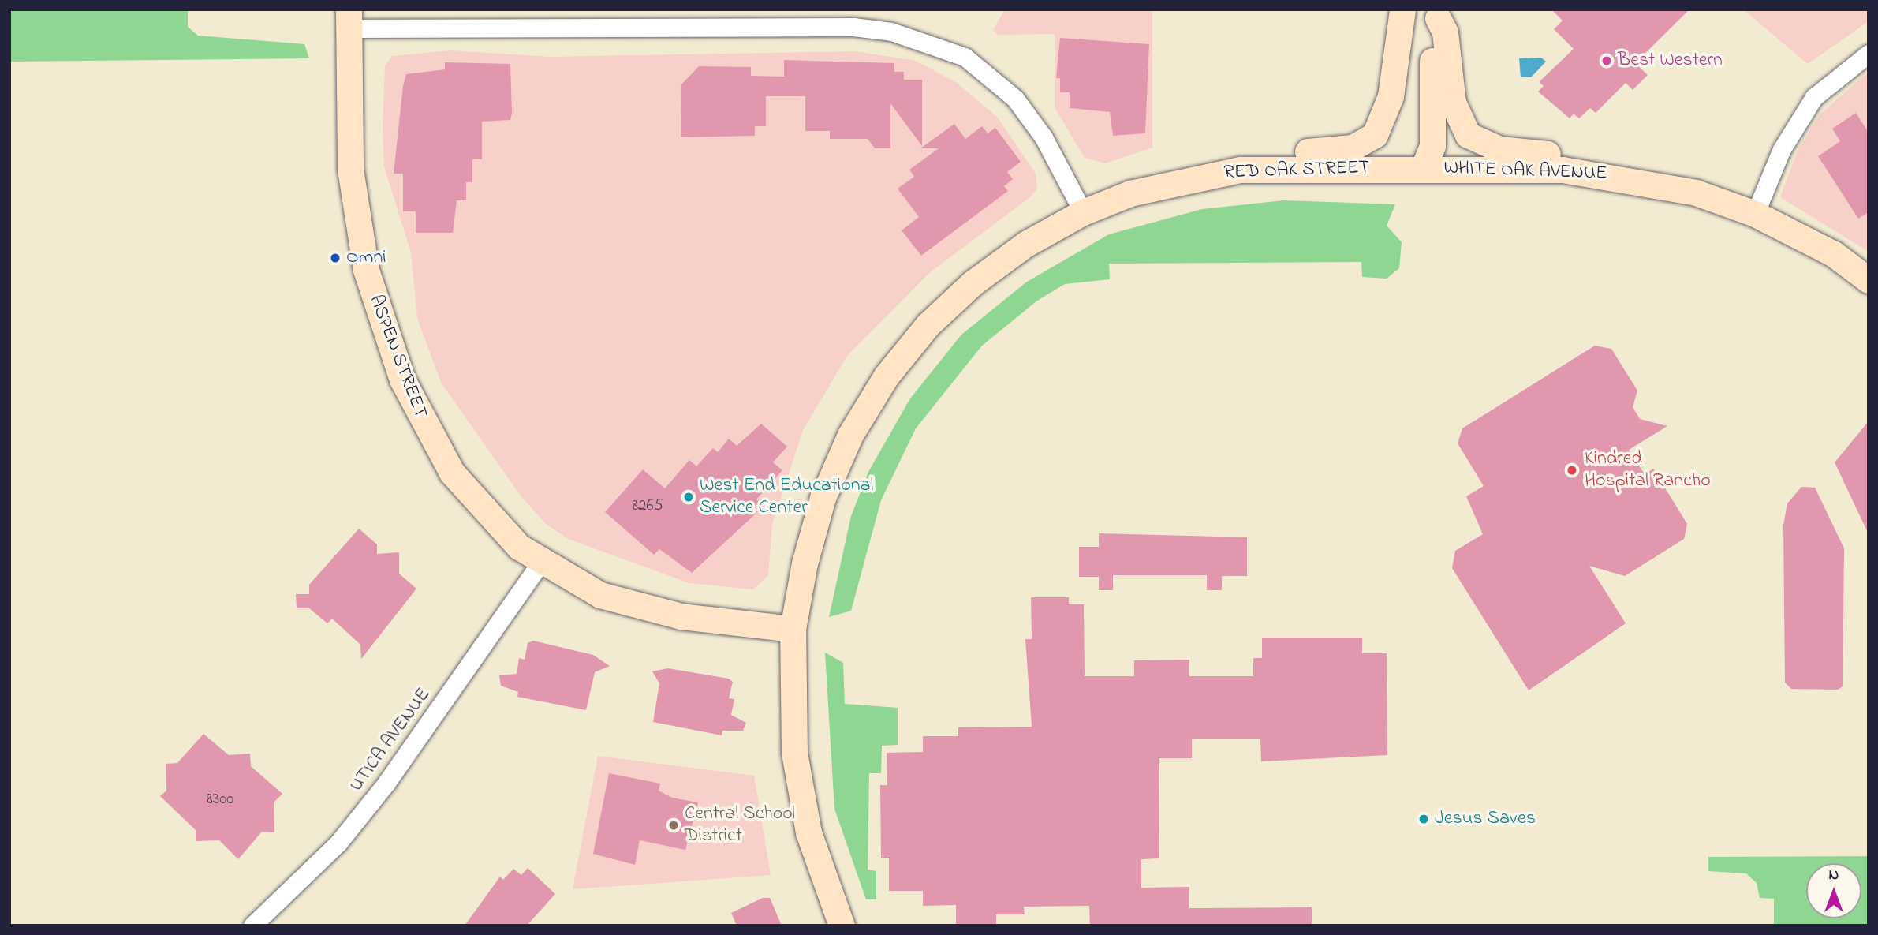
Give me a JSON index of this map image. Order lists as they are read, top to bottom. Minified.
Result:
{"streets":{"street":["RED OAK STREET","WHITE OAK AVENUE","ASPEN STREET","UTICA AVENUE"]},"crossings":[["RED OAK STREET","WHITE OAK AVENUE"],["RED OAK STREET","ASPEN STREET"],["ASPEN STREET","UTICA AVENUE"]],"places":["Best Western","Omni","Kindred Hospital Rancho","West End Educational Service Center","Jesus Saves","Central School District"],"house_numbers":["8265","8300"],"north":"top"}
